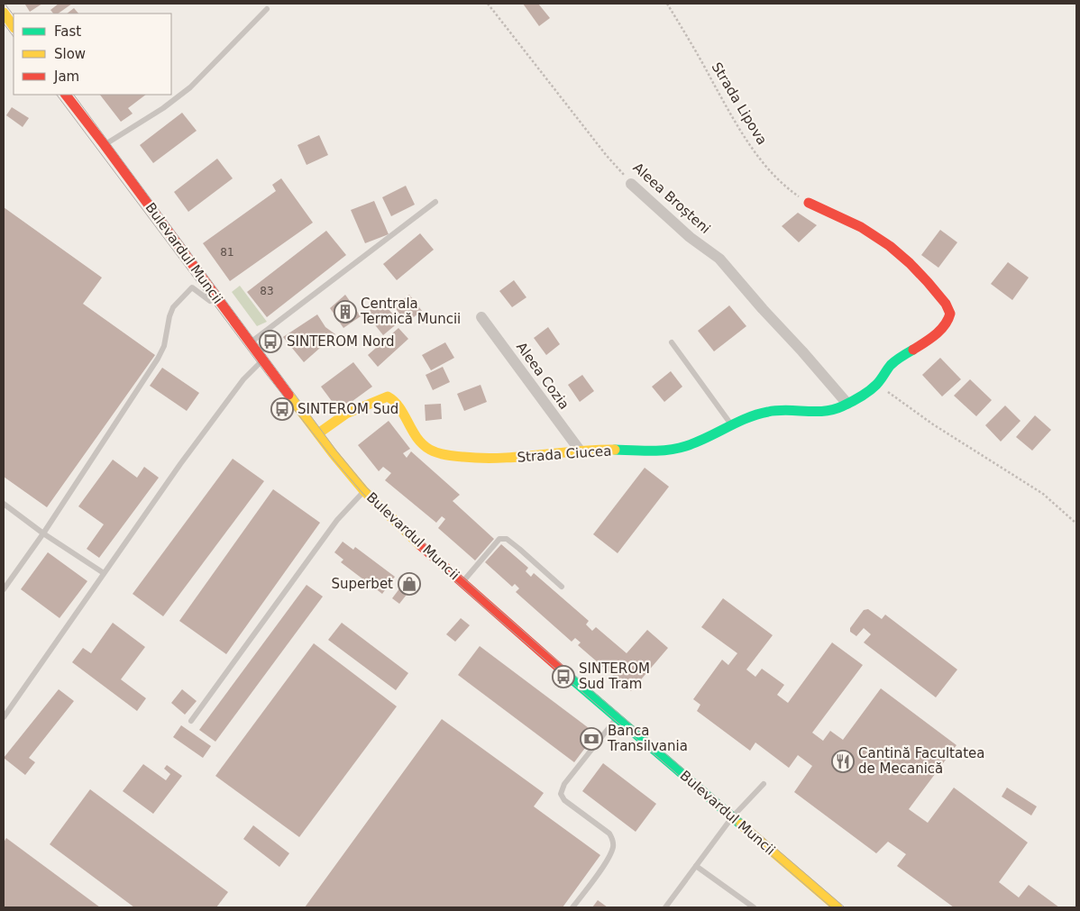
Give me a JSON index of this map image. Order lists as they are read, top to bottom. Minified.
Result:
{"streets":{"main road":["Bulevardul Muncii","Strada Ciucea"],"street":["Aleea Broșteni","Aleea Cozia"],"path":["Strada Lipova"]},"crossings":[["Strada Lipova","Strada Ciucea"],["Aleea Broșteni","Strada Ciucea"],["Bulevardul Muncii","Strada Ciucea"],["Aleea Cozia","Strada Ciucea"]],"places":{"building":["Centrala Termică Muncii"],"bus stop":["SINTEROM Nord","SINTEROM Sud","SINTEROM Sud Tram"],"shop":["Superbet"],"bank":["Banca Transilvania"],"restaurant":["Cantină Facultatea de Mecanică"]},"house_numbers":["81","83"],"legend":["Fast","Slow","Jam"]}
